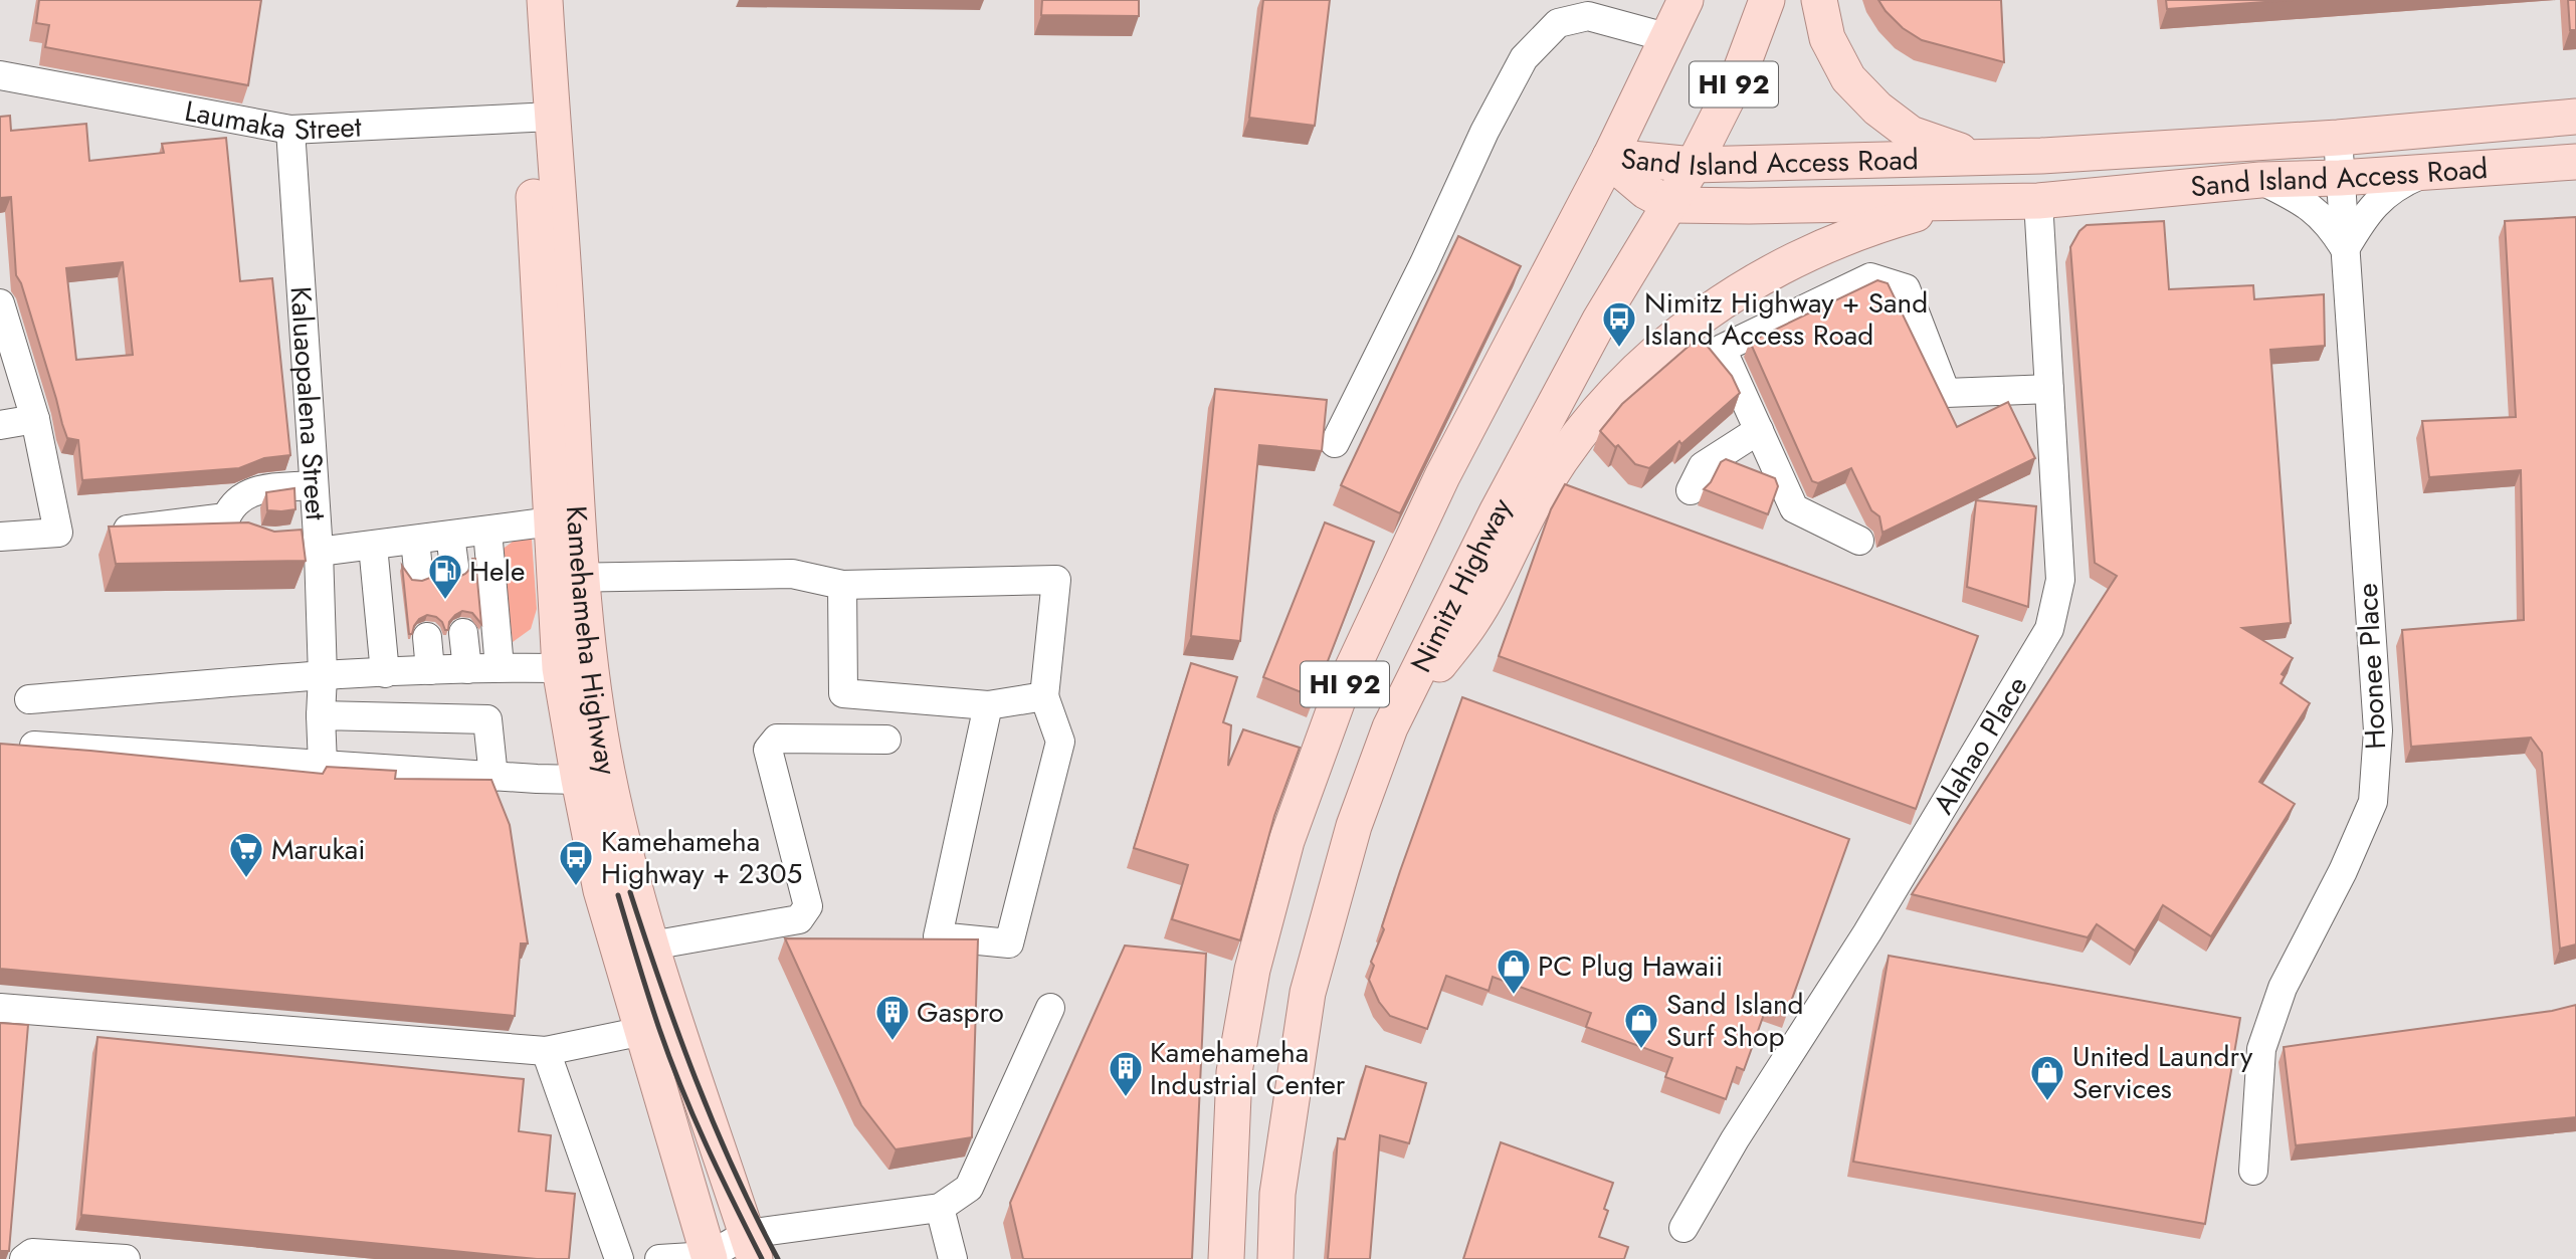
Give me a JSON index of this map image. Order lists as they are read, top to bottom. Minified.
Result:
{"streets":{"main road":["HI 92","Sand Island Access Road","Nimitz Highway","Kamehameha Highway"],"street":["Laumaka Street","Kaluaopalena Street","Hoonee Place","Alahao Place"]},"crossings":[["HI 92","Sand Island Access Road"],["Laumaka Street","Kaluaopalena Street"],["Laumaka Street","Kamehameha Highway"],["Sand Island Access Road","Nimitz Highway"],["Sand Island Access Road","Hoonee Place"],["Sand Island Access Road","Alahao Place"]],"places":{"bus stop":["Nimitz Highway + Sand Island Access Road","Kamehameha Highway + 2305"],"fuel station":["Hele"],"supermarket":["Marukai"],"shop":["PC Plug Hawaii","Sand Island Surf Shop","United Laundry Services"],"building":["Gaspro","Kamehameha Industrial Center"]}}
